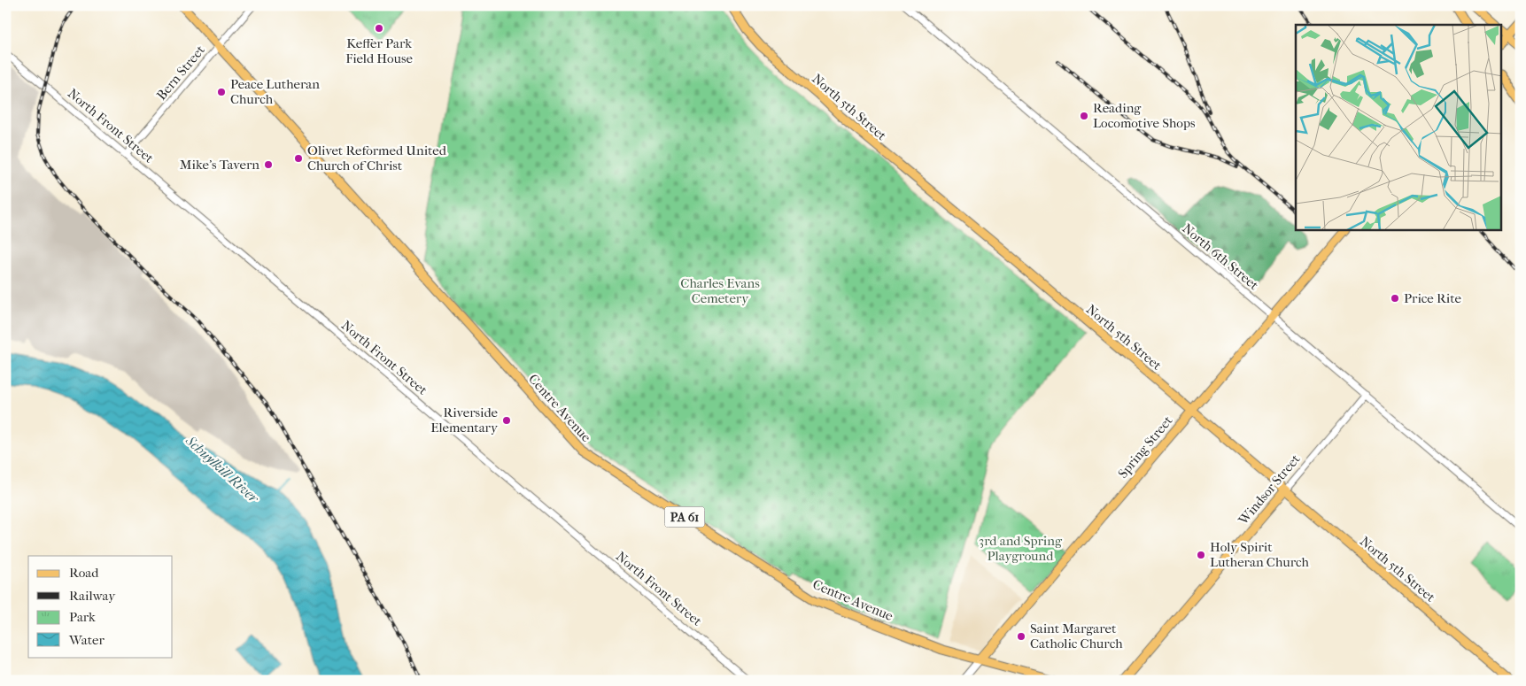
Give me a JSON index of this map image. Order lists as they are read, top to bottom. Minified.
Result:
{"streets":{"main road":["North 5th Street","Centre Avenue","Spring Street","Windsor Street","PA 61"],"street":["Bern Street","North Front Street","North 6th Street"]},"crossings":[["Bern Street","North Front Street"],["Bern Street","Centre Avenue"],["North 5th Street","Spring Street"],["North 5th Street","Windsor Street"],["North 6th Street","Spring Street"],["North 6th Street","Windsor Street"],["Centre Avenue","Spring Street"]],"water":["Schuylkill River"],"parks":["Charles Evans Cemetery","3rd and Spring Playground"],"places":["Keffer Park Field House","Peace Lutheran Church","Reading Locomotive Shops","Olivet Reformed United Church of Christ","Mike's Tavern","Price Rite","Riverside Elementary","Holy Spirit Lutheran Church","Saint Margaret Catholic Church"],"legend":["Road","Railway","Park","Water"]}
